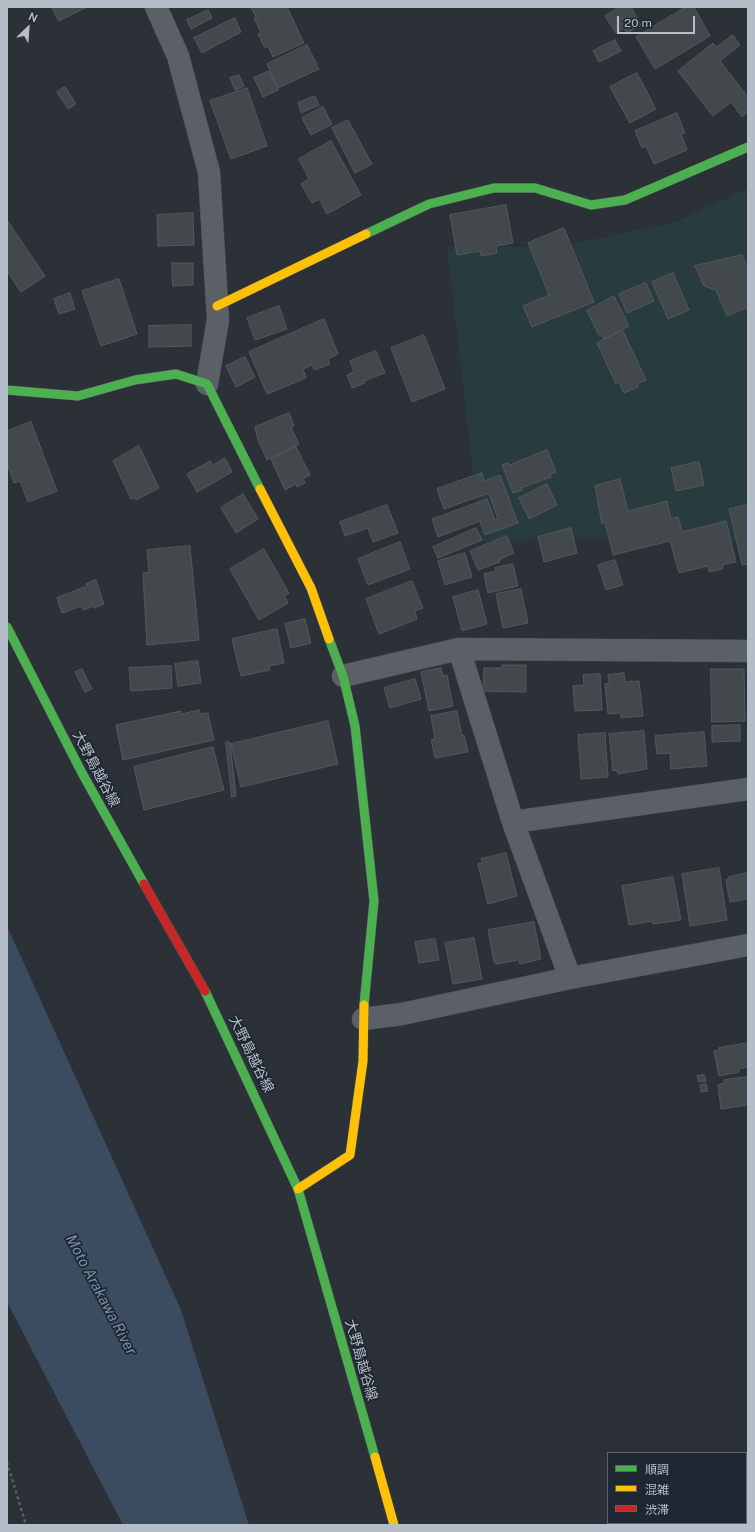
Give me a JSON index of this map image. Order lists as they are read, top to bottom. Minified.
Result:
{"streets":{"street":["大野島越谷線"]},"water":["Moto Arakawa River"],"legend":["順調","混雑","渋滞"],"scale_bar":"20 m","north":"top right"}
